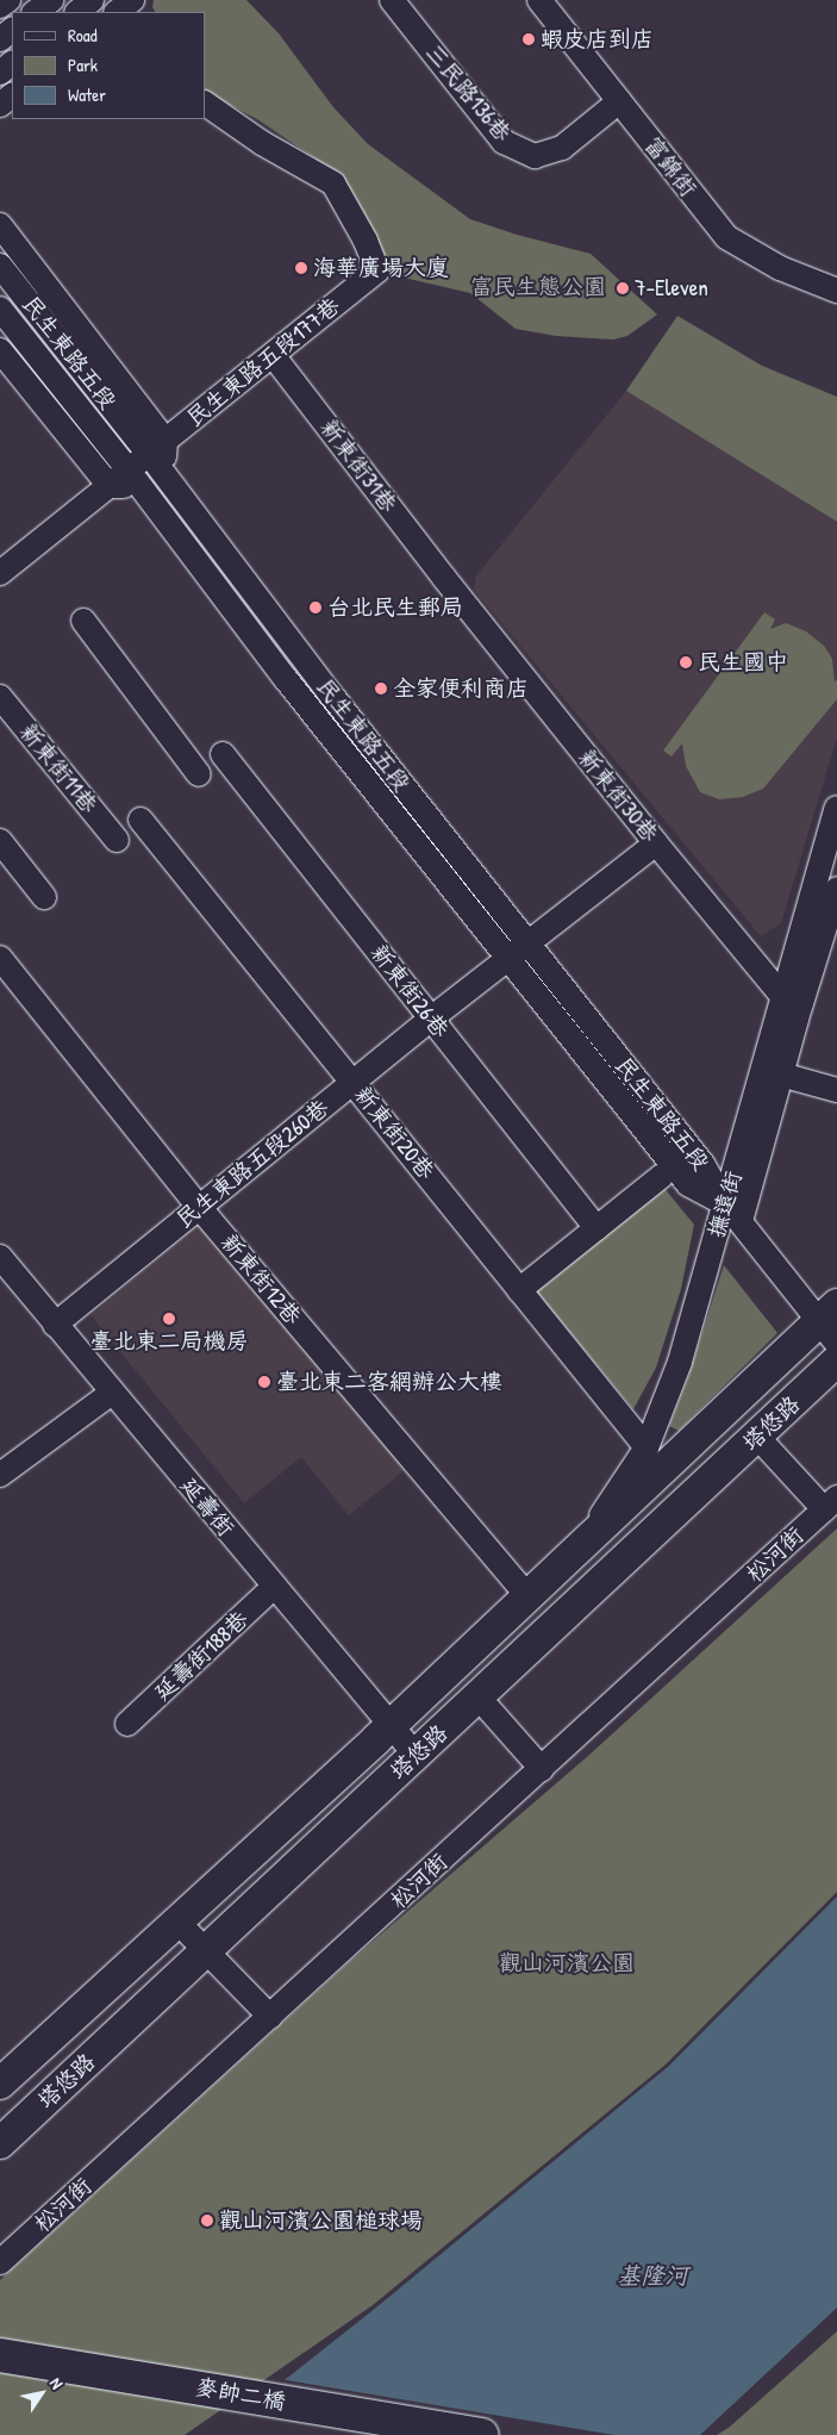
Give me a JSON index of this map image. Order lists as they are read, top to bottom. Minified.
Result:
{"streets":{"highway":["麥帥二橋"],"main road":["塔悠路"],"street":["三民路136巷","富錦街","民生東路五段","民生東路五段177巷","新東街31巷","新東街11巷","新東街30巷","新東街26巷","新東街20巷","民生東路五段260巷","撫遠街","新東街12巷","延壽街","松河街","延壽街188巷"]},"crossings":[["三民路136巷","富錦街"],["民生東路五段","民生東路五段177巷"],["民生東路五段","民生東路五段260巷"],["民生東路五段","撫遠街"],["民生東路五段","塔悠路"],["民生東路五段177巷","新東街31巷"],["新東街31巷","新東街30巷"],["新東街30巷","民生東路五段260巷"],["新東街30巷","撫遠街"],["新東街26巷","民生東路五段260巷"],["新東街20巷","民生東路五段260巷"],["新東街20巷","撫遠街"],["民生東路五段260巷","新東街12巷"],["民生東路五段260巷","延壽街"],["撫遠街","塔悠路"],["新東街12巷","塔悠路"],["塔悠路","延壽街"],["延壽街","延壽街188巷"]],"water":["基隆河"],"parks":["富民生態公園","觀山河濱公園"],"places":["蝦皮店到店","海華廣場大廈","7-Eleven","台北民生郵局","民生國中","全家便利商店","臺北東二局機房","臺北東二客網辦公大樓","觀山河濱公園槌球場"],"legend":["Road","Park","Water"],"north":"top right"}
